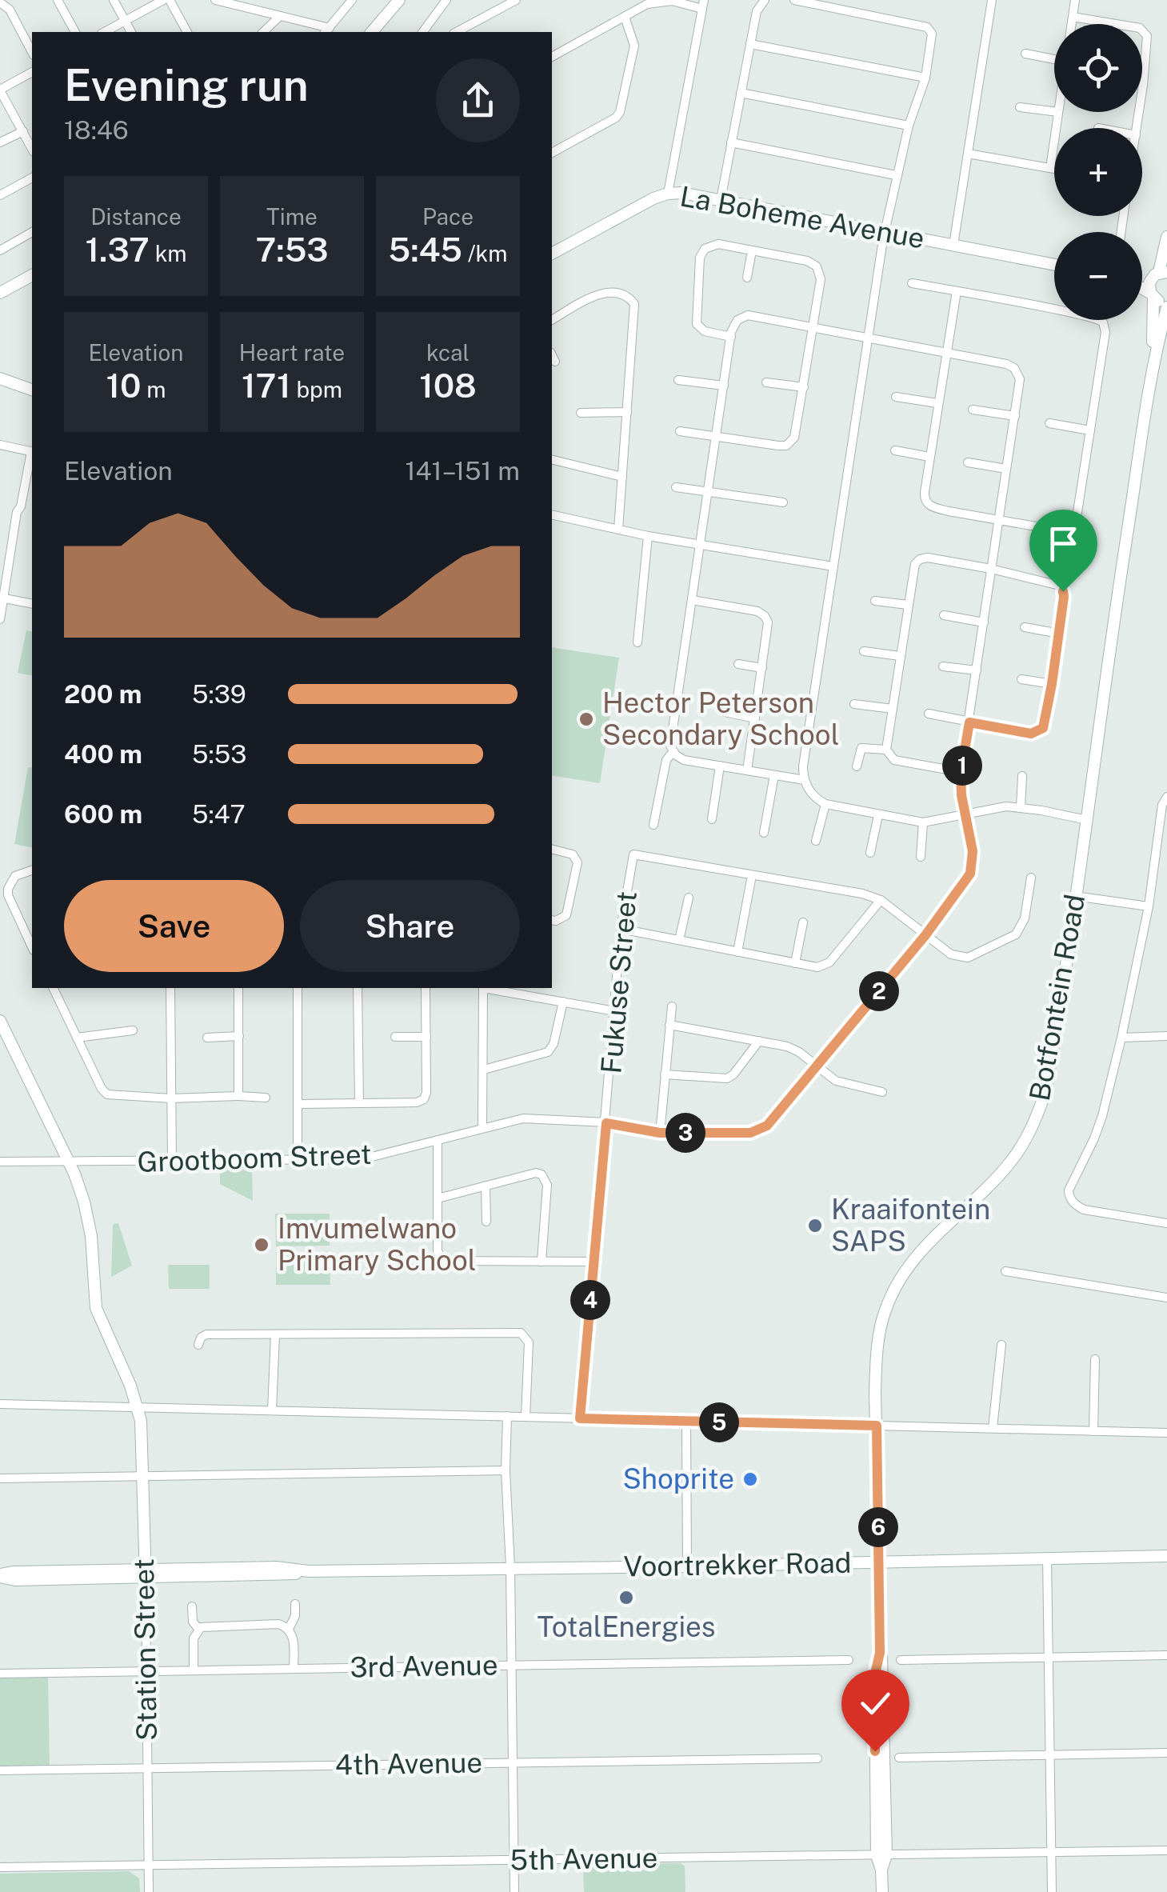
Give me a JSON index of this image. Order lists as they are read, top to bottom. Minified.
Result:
{"streets":{"main road":["La Boheme Avenue","Botfontein Road","Voortrekker Road","Station Street"],"street":["Fukuse Street","Grootboom Street","3rd Avenue","4th Avenue","5th Avenue"]},"crossings":[["Fukuse Street","Grootboom Street"],["Botfontein Road","Voortrekker Road"],["Botfontein Road","5th Avenue"],["Grootboom Street","Station Street"],["Voortrekker Road","Station Street"],["Station Street","3rd Avenue"],["Station Street","4th Avenue"],["Station Street","5th Avenue"]],"places":["Hector Peterson Secondary School","Kraaifontein SAPS","Imvumelwano Primary School","Shoprite","TotalEnergies"],"page":{"map_buttons":["+","−"],"heading":["Evening run","18:46"],"stats":[["Distance","1.37 km"],["Time","7:53"],["Pace","5:45 /km"],["Elevation","10 m"],["Heart rate","171 bpm"],["kcal","108"]],"chart":["Elevation","141–151 m"],"list":[{"name":"200 m","note":"5:39"},{"name":"400 m","note":"5:53"},{"name":"600 m","note":"5:47"}],"pins":["1","2","3","4","5","6"],"buttons":["Save","Share"]}}
